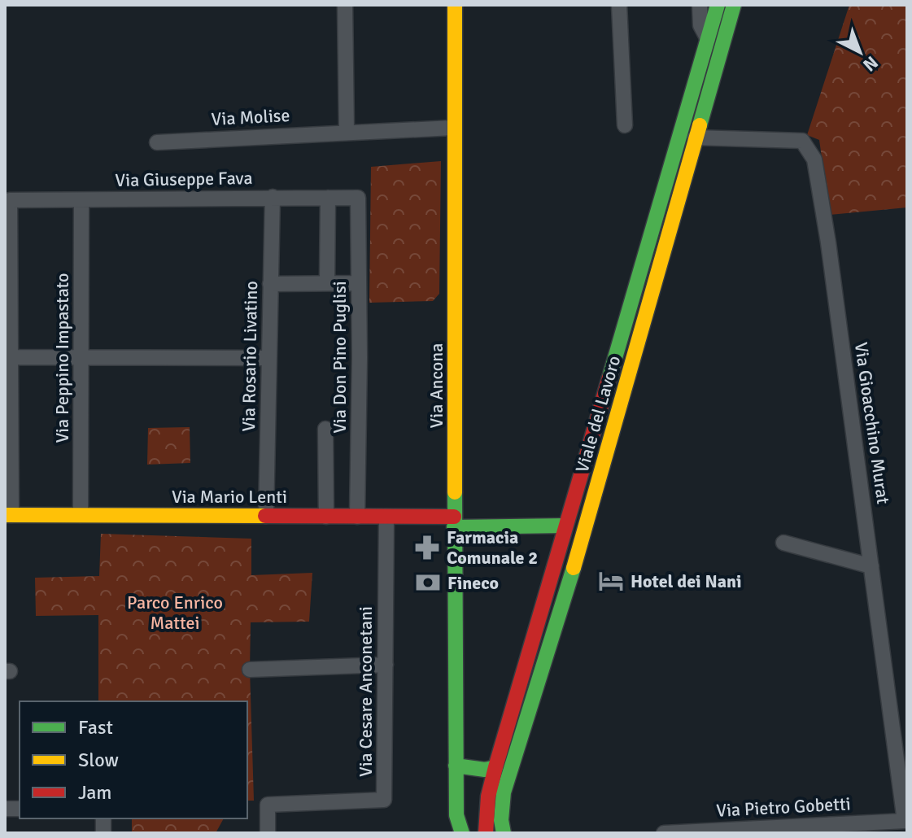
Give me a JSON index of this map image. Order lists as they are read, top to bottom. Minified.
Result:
{"streets":{"main road":["Via Ancona","Viale del Lavoro","Via Mario Lenti"],"street":["Via Molise","Via Giuseppe Fava","Via Rosario Livatino","Via Don Pino Puglisi","Via Peppino Impastato","Via Gioacchino Murat","Via Cesare Anconetani","Via Pietro Gobetti"]},"crossings":[["Via Molise","Via Ancona"],["Via Giuseppe Fava","Via Rosario Livatino"],["Via Giuseppe Fava","Via Don Pino Puglisi"],["Via Giuseppe Fava","Via Peppino Impastato"],["Via Rosario Livatino","Via Mario Lenti"],["Via Don Pino Puglisi","Via Mario Lenti"],["Via Peppino Impastato","Via Mario Lenti"],["Via Ancona","Via Mario Lenti"],["Viale del Lavoro","Via Gioacchino Murat"],["Viale del Lavoro","Via Mario Lenti"],["Via Gioacchino Murat","Via Pietro Gobetti"],["Via Mario Lenti","Via Cesare Anconetani"]],"parks":["Parco Enrico Mattei"],"places":{"pharmacy":["Farmacia Comunale 2"],"hotel":["Hotel dei Nani"],"bank":["Fineco"]},"legend":["Fast","Slow","Jam"],"north":"bottom right"}
